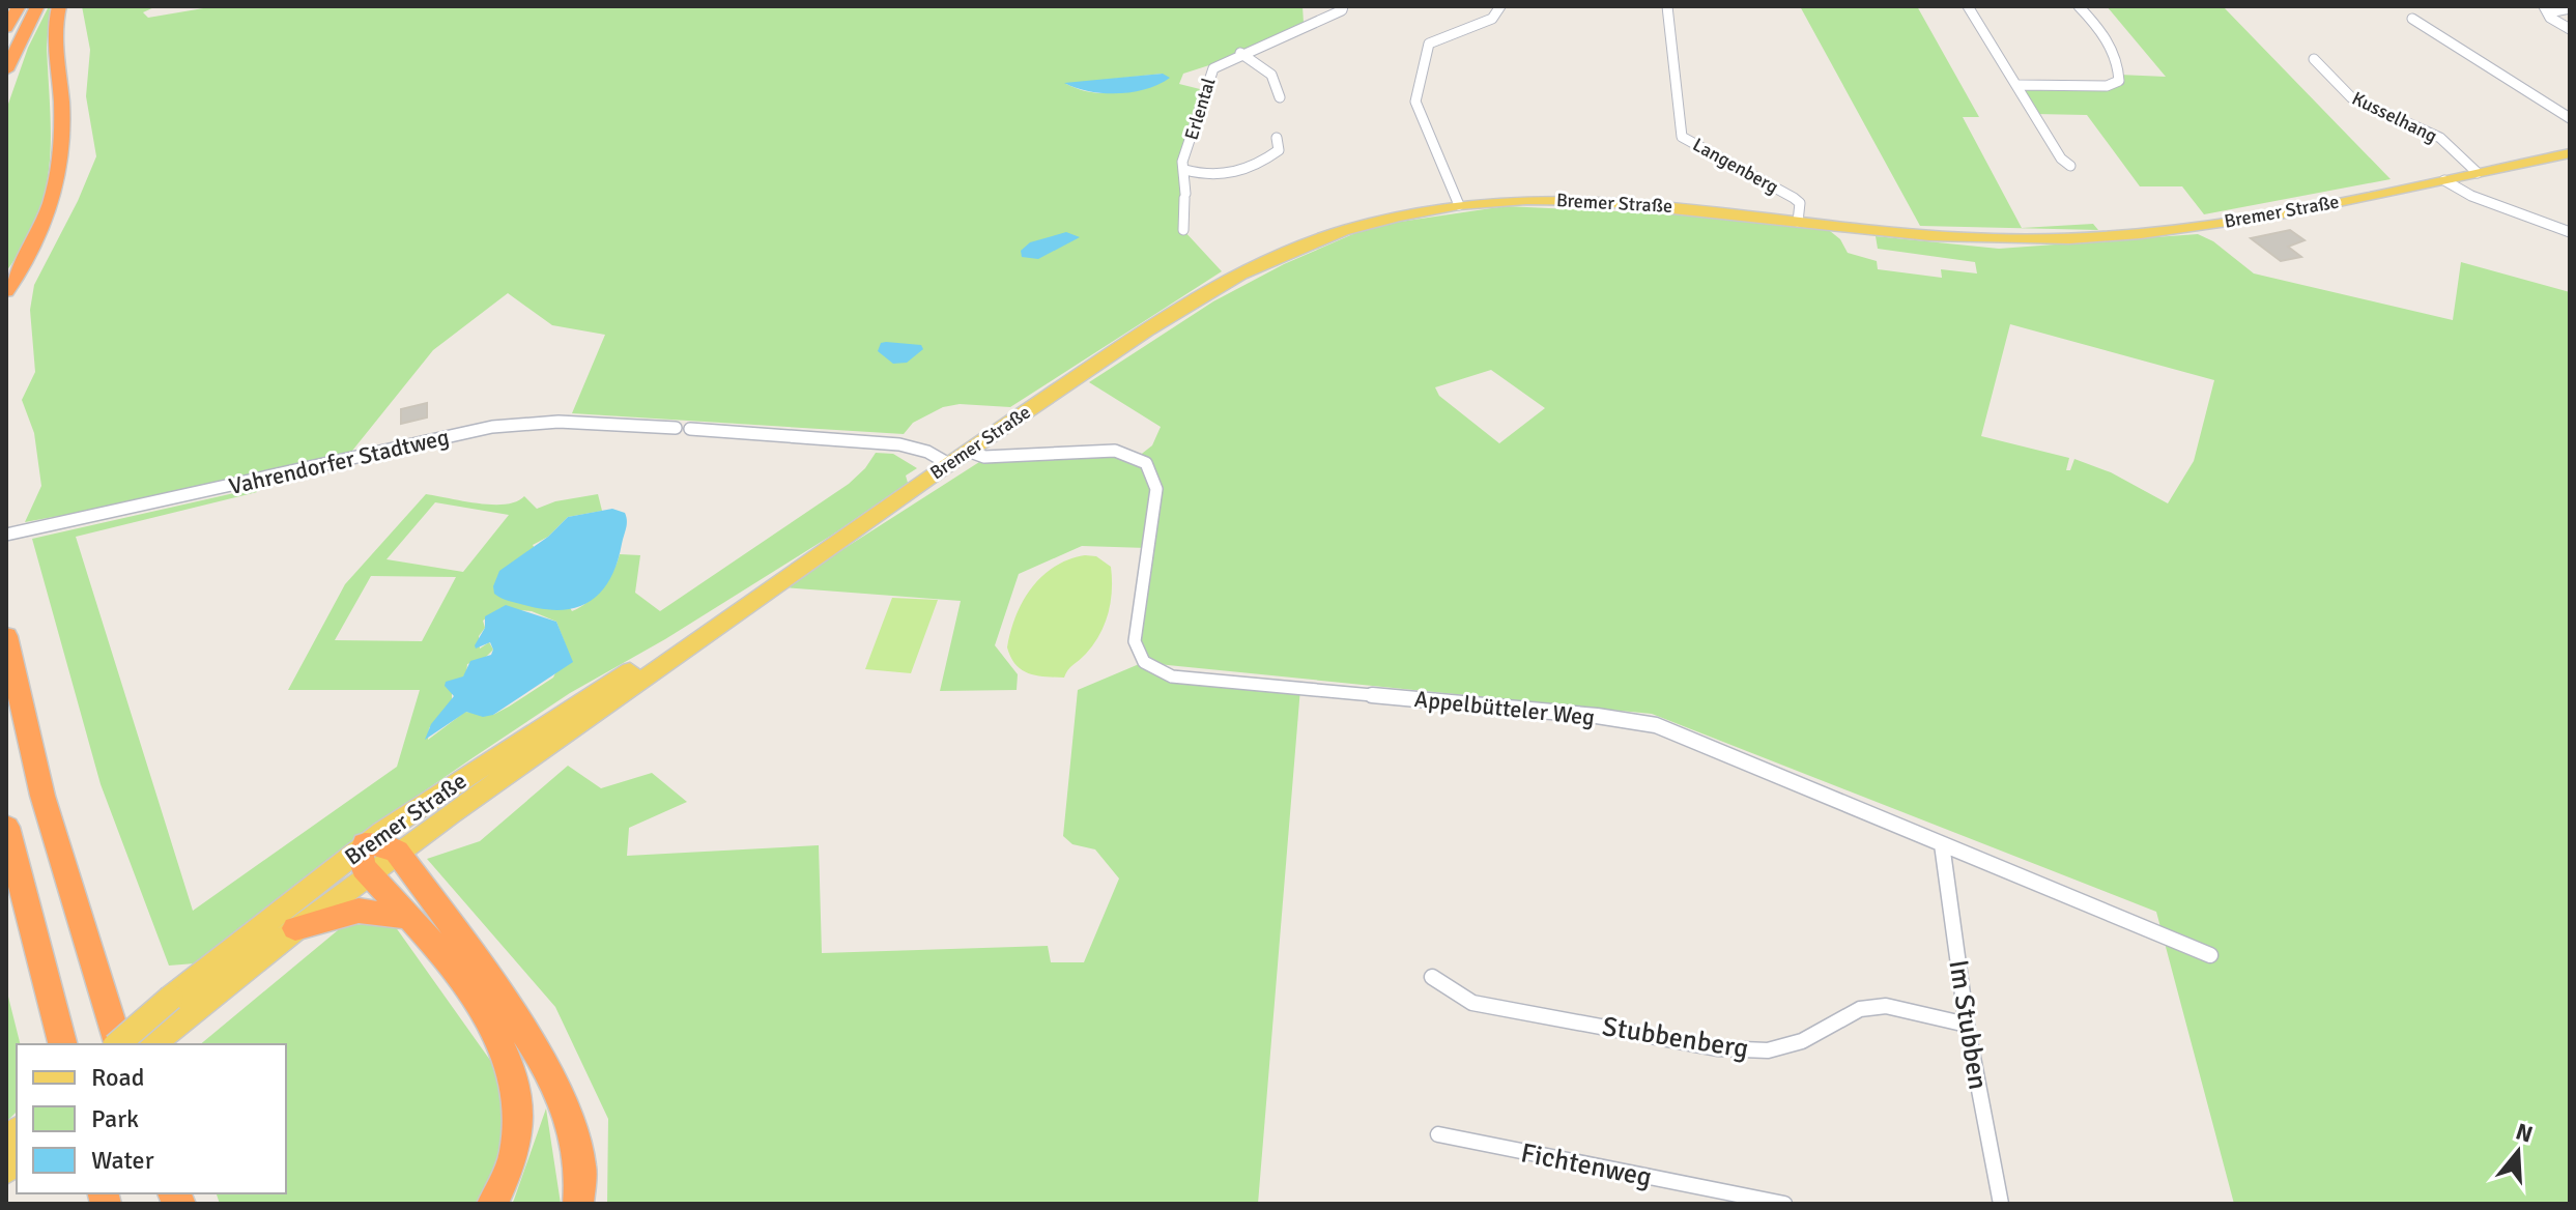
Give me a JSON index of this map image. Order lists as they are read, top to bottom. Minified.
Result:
{"streets":{"main road":["Bremer Straße"],"street":["Erlental","Kusselhang","Langenberg","Vahrendorfer Stadtweg","Appelbütteler Weg","Im Stubben","Stubbenberg","Fichtenweg"]},"crossings":[["Kusselhang","Bremer Straße"],["Langenberg","Bremer Straße"],["Bremer Straße","Appelbütteler Weg"],["Appelbütteler Weg","Im Stubben"],["Im Stubben","Stubbenberg"]],"legend":["Road","Park","Water"],"north":"top"}
